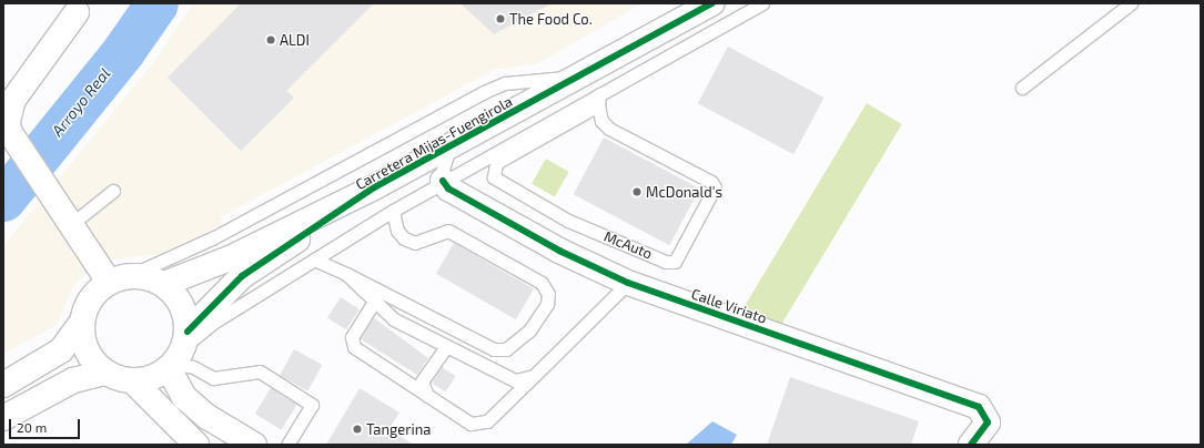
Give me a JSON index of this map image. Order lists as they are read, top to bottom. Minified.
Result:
{"streets":{"street":["Carretera Mijas-Fuengirola","Calle Viriato"],"lane":["McAuto"]},"water":["Arroyo Real"],"places":["The Food Co.","ALDI","McDonald's","Tangerina"],"scale_bar":"20 m"}
